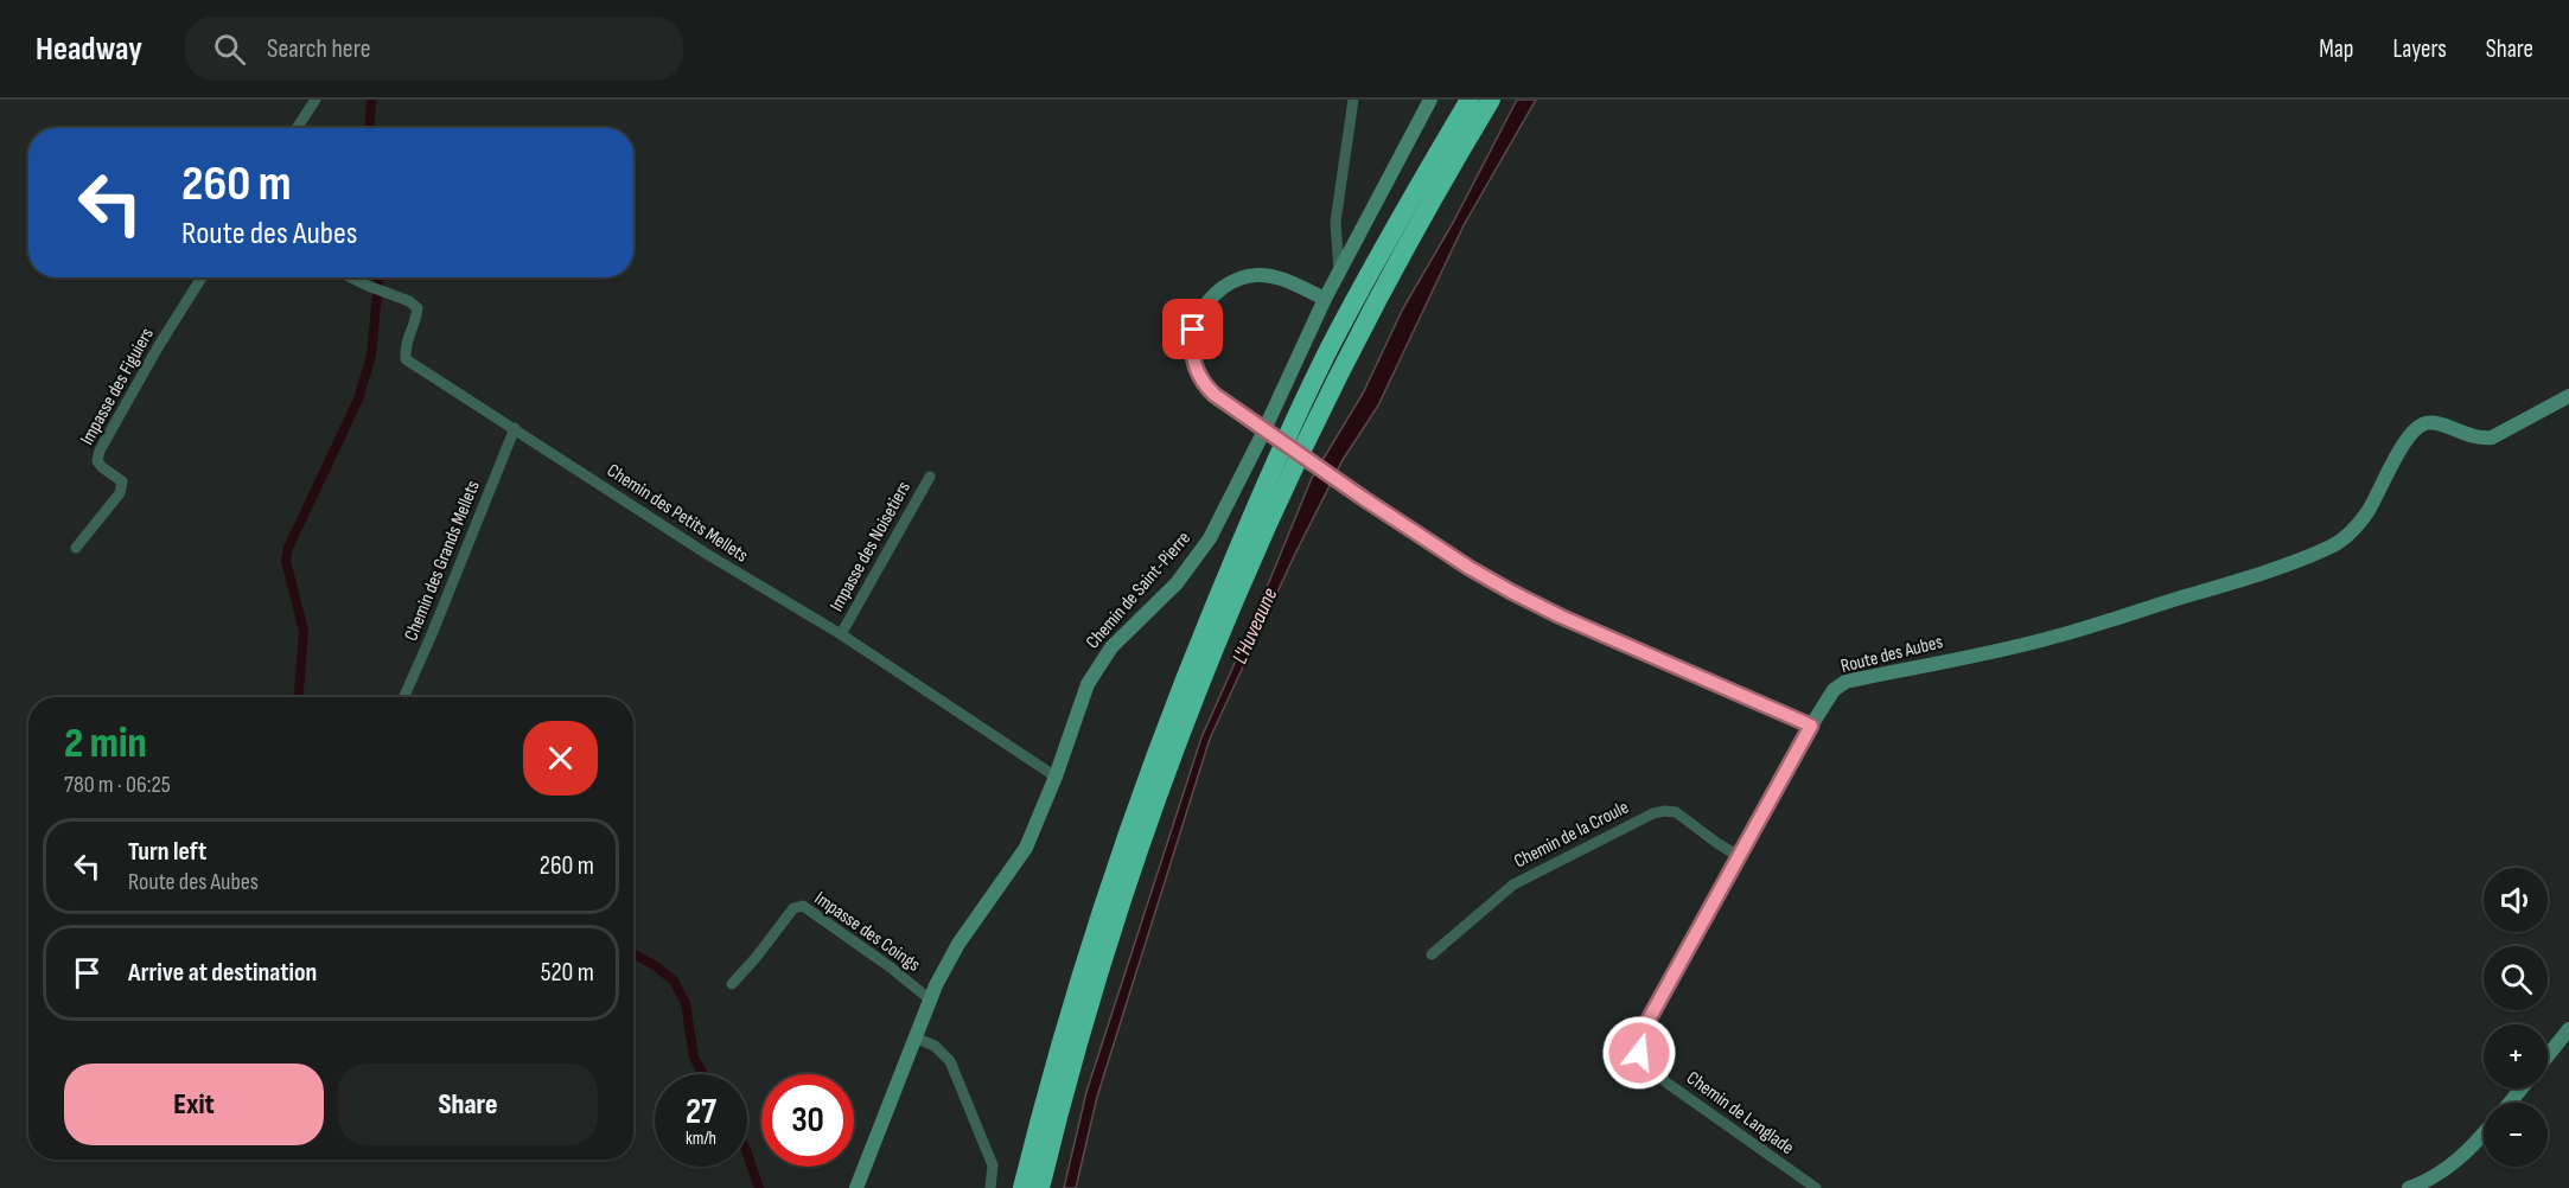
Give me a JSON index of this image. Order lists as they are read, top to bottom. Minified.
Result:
{"streets":{"street":["Impasse des Figuiers","Chemin des Petits Mellets","Impasse des Noisetiers","Chemin des Grands Mellets","Chemin de Saint-Pierre","Route des Aubes","Chemin de la Croule","Impasse des Coings","Chemin de Langlade"]},"crossings":[["Chemin des Petits Mellets","Impasse des Noisetiers"],["Chemin des Petits Mellets","Chemin des Grands Mellets"],["Chemin des Petits Mellets","Chemin de Saint-Pierre"],["Chemin de Saint-Pierre","Impasse des Coings"],["Route des Aubes","Chemin de Langlade"],["Chemin de la Croule","Chemin de Langlade"]],"water":["L'Huveaune"],"page":{"header":"Headway","search":"Search here","nav":["Map","Layers","Share"],"turn":["260 m","Route des Aubes"],"heading":["2 min","780 m · 06:25"],"list":[{"name":"Turn left","note":"Route des Aubes","value":"260 m"},{"name":"Arrive at destination","value":"520 m"}],"map_buttons":["+","−"],"buttons":["Exit","Share"],"speed":"27 km/h","limit":"30"}}
